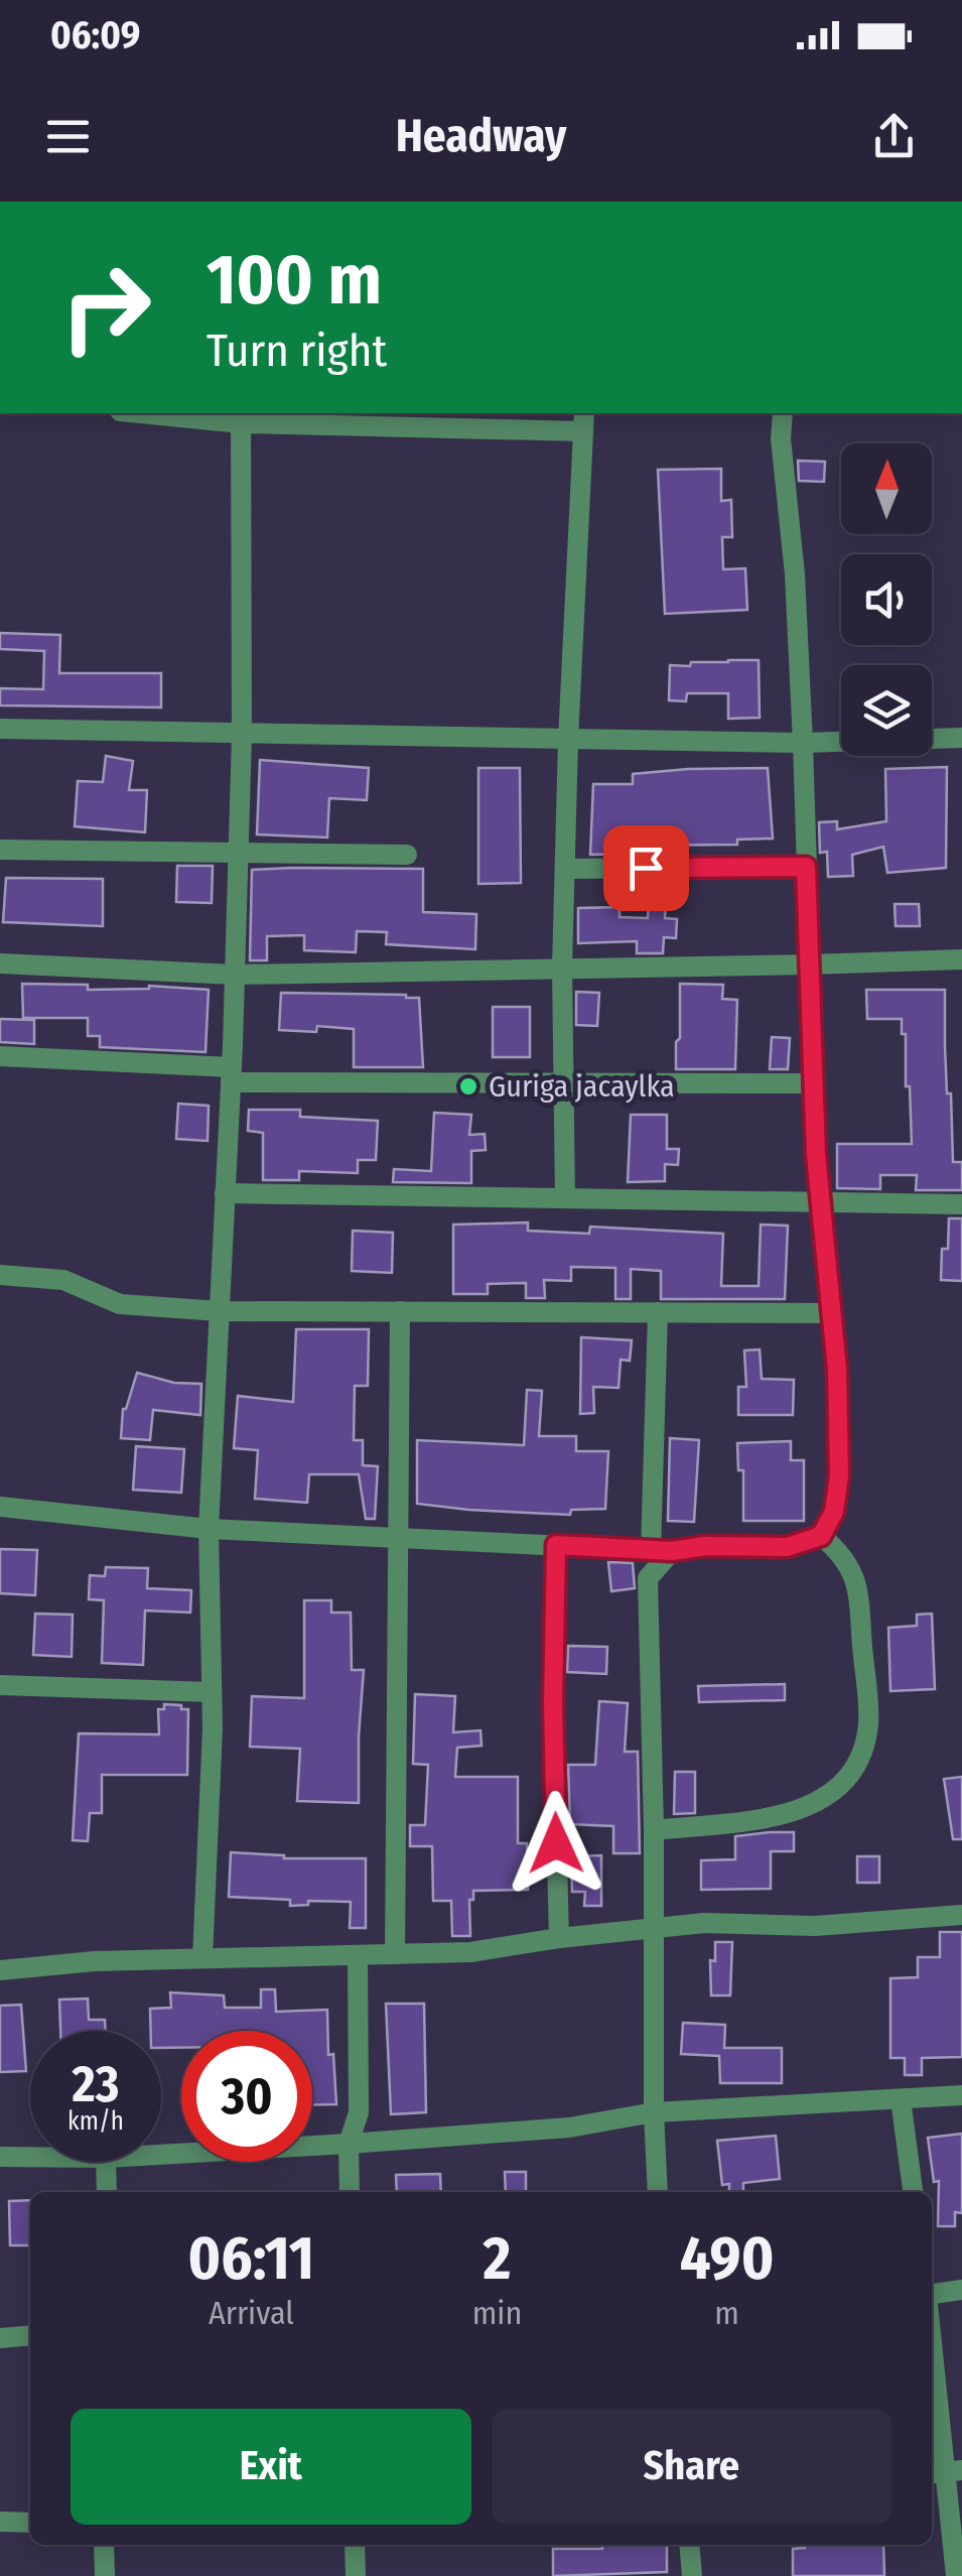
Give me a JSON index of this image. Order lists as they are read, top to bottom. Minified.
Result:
{"places":["Guriga jacaylka"],"north":"top","page":{"status":"06:09","header":"Headway","turn":["100 m","Turn right"],"speed":"23 km/h","limit":"30","eta":["06:11","Arrival","2","min","490","m"],"buttons":["Exit","Share"]}}
